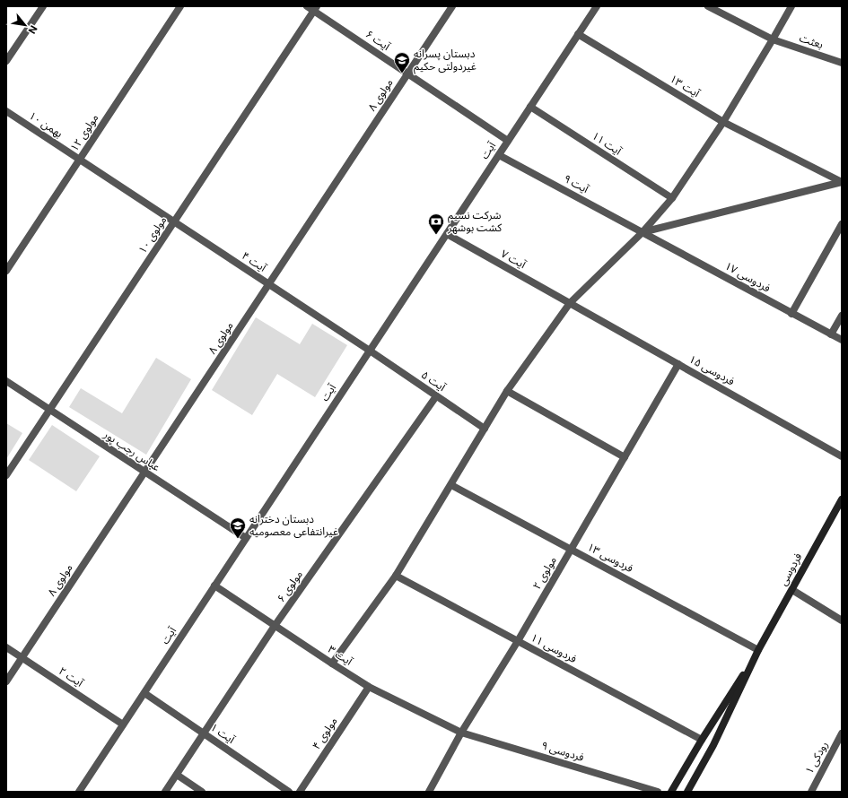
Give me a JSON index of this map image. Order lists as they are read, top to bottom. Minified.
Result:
{"streets":{"main road":["فردوسی"],"street":["آیت ۶","بعثت","آیت ۱۳","مولوی ۸","بهمن ۱۰","مولوی ۱۲","آیت ۱۱","آیت","آیت ۹","مولوی ۱۰","آیت ۷","آیت ۴","فردوسی ۱۷","فردوسی ۱۵","آیت ۵","عباس رجب پور","فردوسی ۱۳","مولوی ۲","مولوی ۶","فردوسی ۱۱","آیت ۳","آیت ۲","آیت ۱","مولوی ۴","فردوسی ۹","رودکی ۱"]},"crossings":[["آیت ۶","مولوی ۸"],["آیت ۶","آیت"],["آیت ۶","مولوی ۱۰"],["آیت ۱۳","آیت"],["مولوی ۸","آیت ۴"],["مولوی ۸","عباس رجب پور"],["مولوی ۸","آیت ۲"],["بهمن ۱۰","مولوی ۱۲"],["بهمن ۱۰","آیت ۴"],["آیت ۱۱","آیت"],["آیت","آیت ۹"],["آیت","آیت ۷"],["آیت","آیت ۴"],["آیت","آیت ۵"],["آیت","عباس رجب پور"],["آیت","آیت ۳"],["آیت","آیت ۲"],["آیت","آیت ۱"],["آیت ۹","فردوسی ۱۷"],["مولوی ۱۰","آیت ۴"],["مولوی ۱۰","عباس رجب پور"],["آیت ۷","فردوسی ۱۵"],["آیت ۴","آیت ۵"],["فردوسی ۱۵","مولوی ۲"],["آیت ۵","مولوی ۶"],["فردوسی ۱۳","فردوسی"],["فردوسی ۱۳","مولوی ۲"],["فردوسی","فردوسی ۱۱"],["مولوی ۲","فردوسی ۱۱"],["مولوی ۲","آیت ۳"],["مولوی ۲","فردوسی ۹"],["مولوی ۶","آیت ۳"],["مولوی ۶","آیت ۱"],["آیت ۳","مولوی ۴"],["آیت ۳","فردوسی ۹"]],"places":{"school or university":["دبستان پسرانه غیردولتی حکیم","دبستان دخترانه غیرانتفاعی معصومیه"],"bank":["شرکت نسیم کشت بوشهر"]},"north":"bottom right"}
